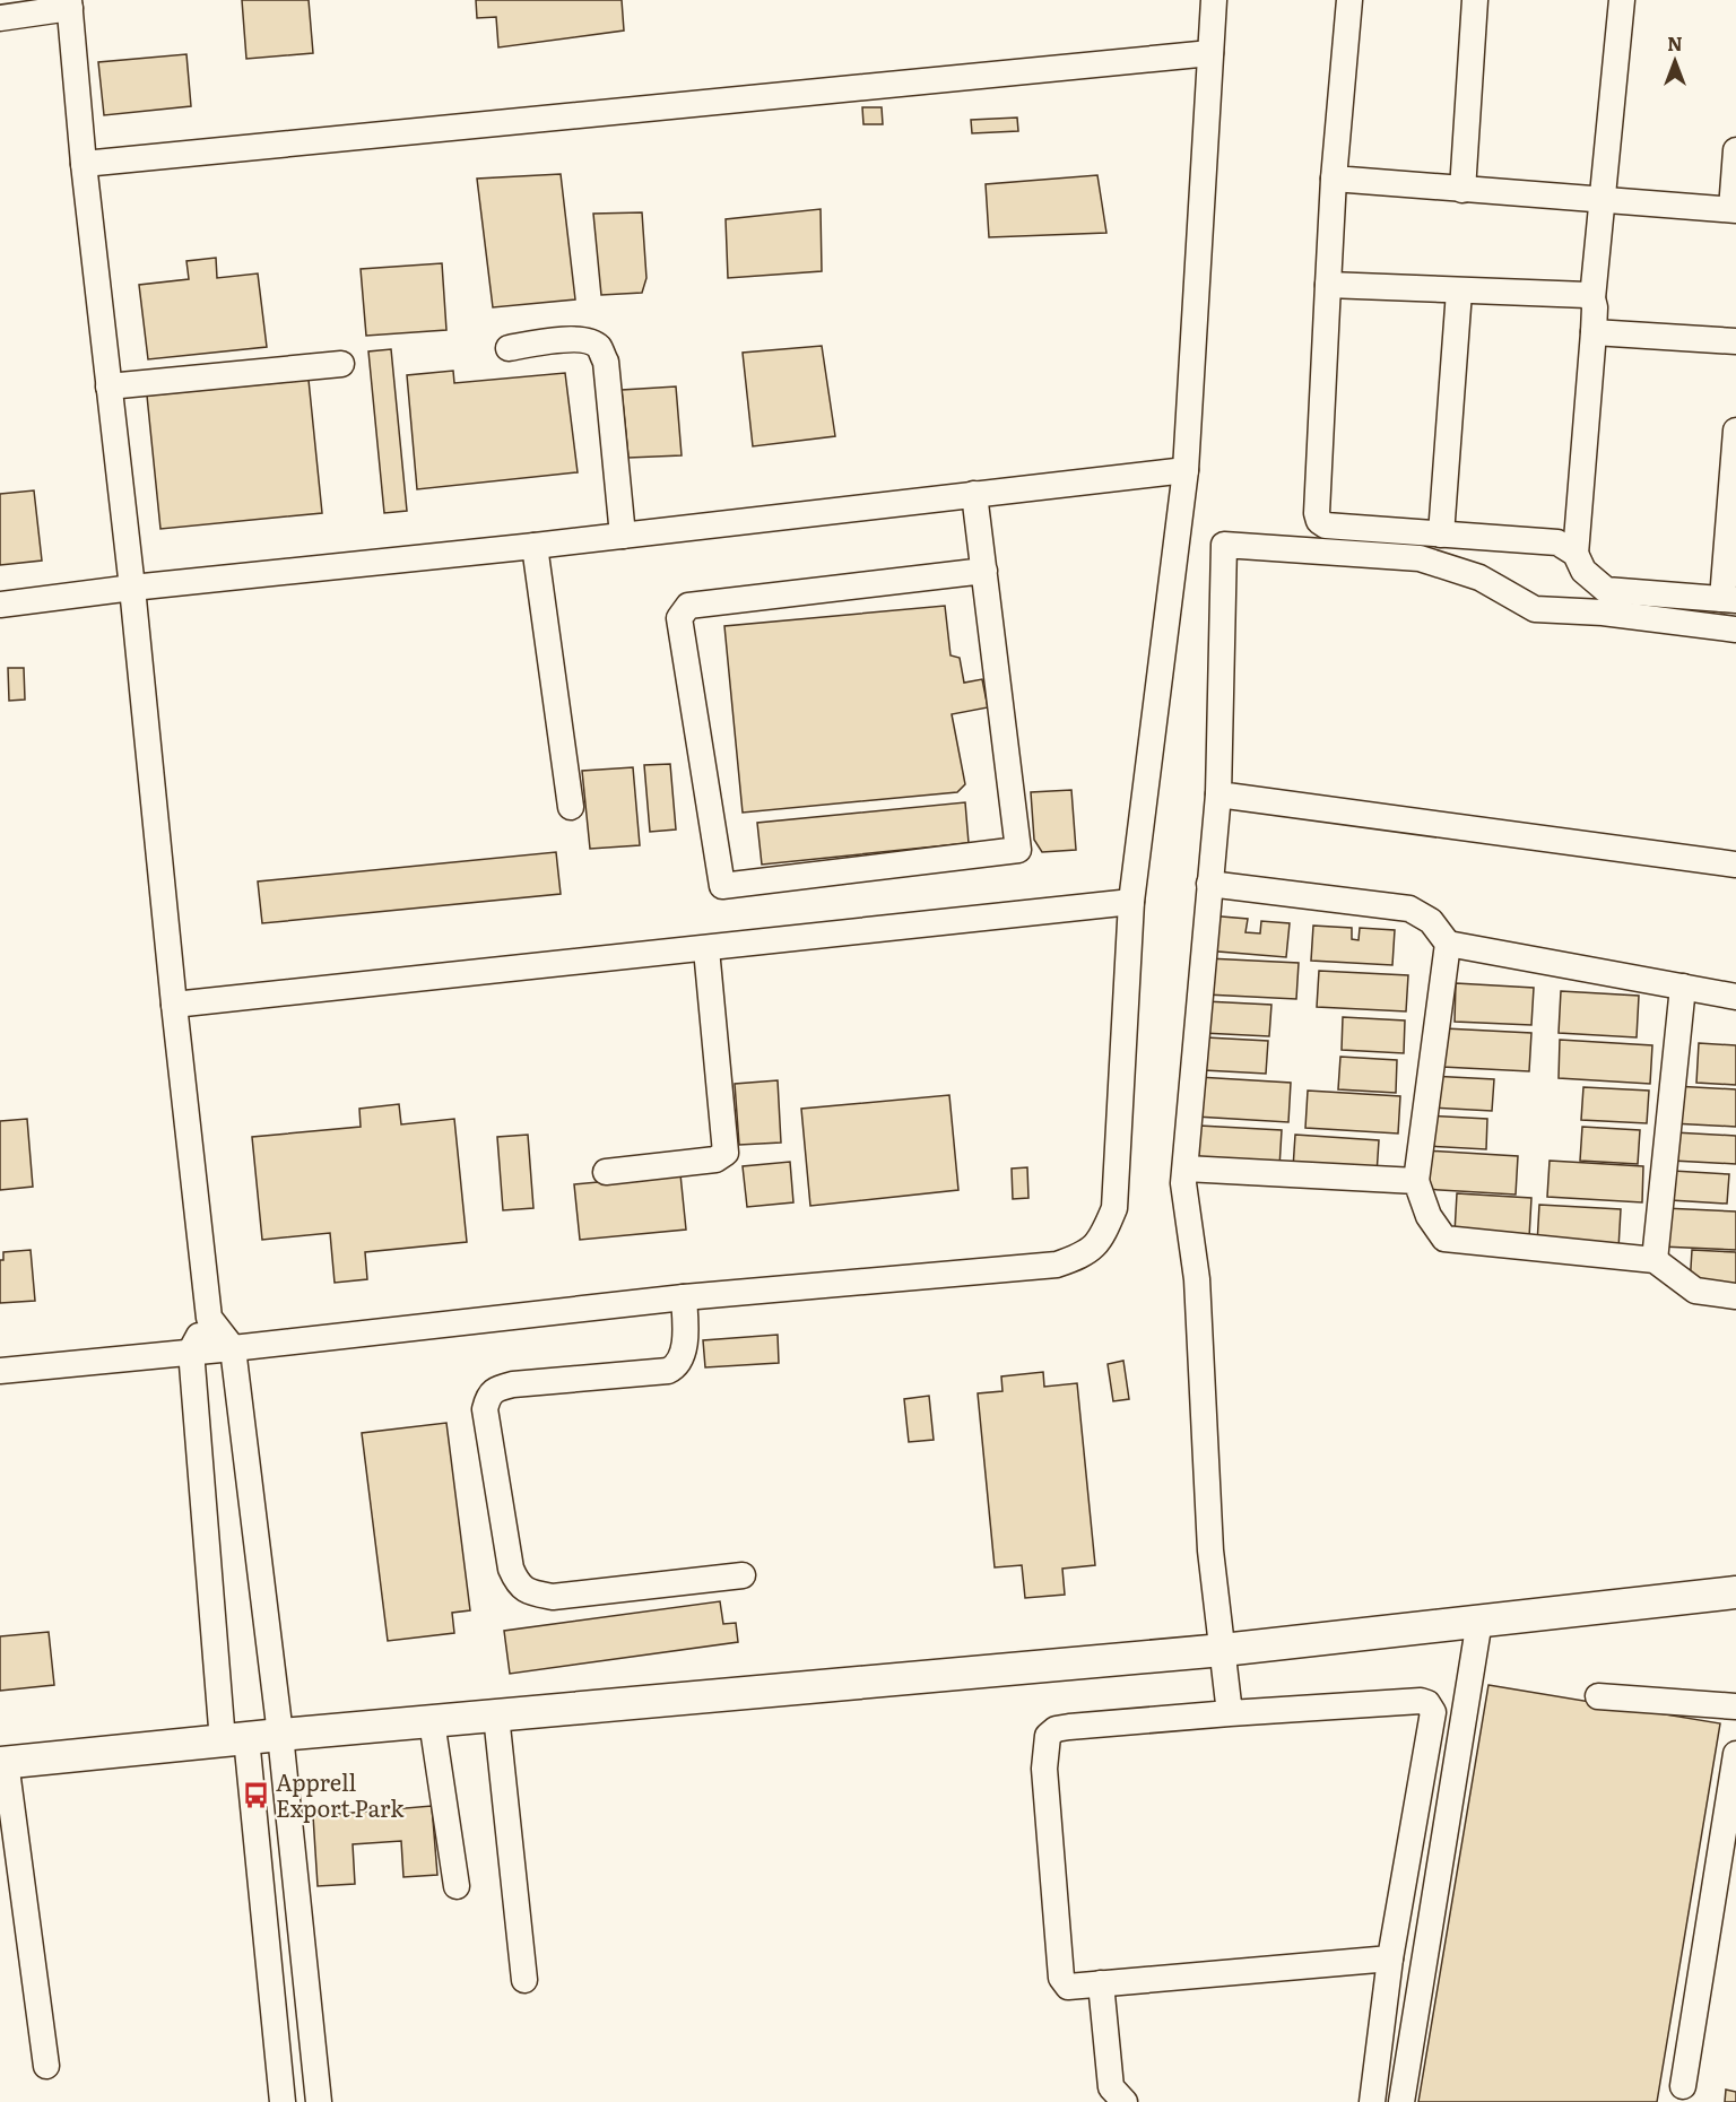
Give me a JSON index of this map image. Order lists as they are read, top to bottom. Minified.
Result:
{"places":{"bus stop":["Apprell Export Park"]},"north":"top"}
